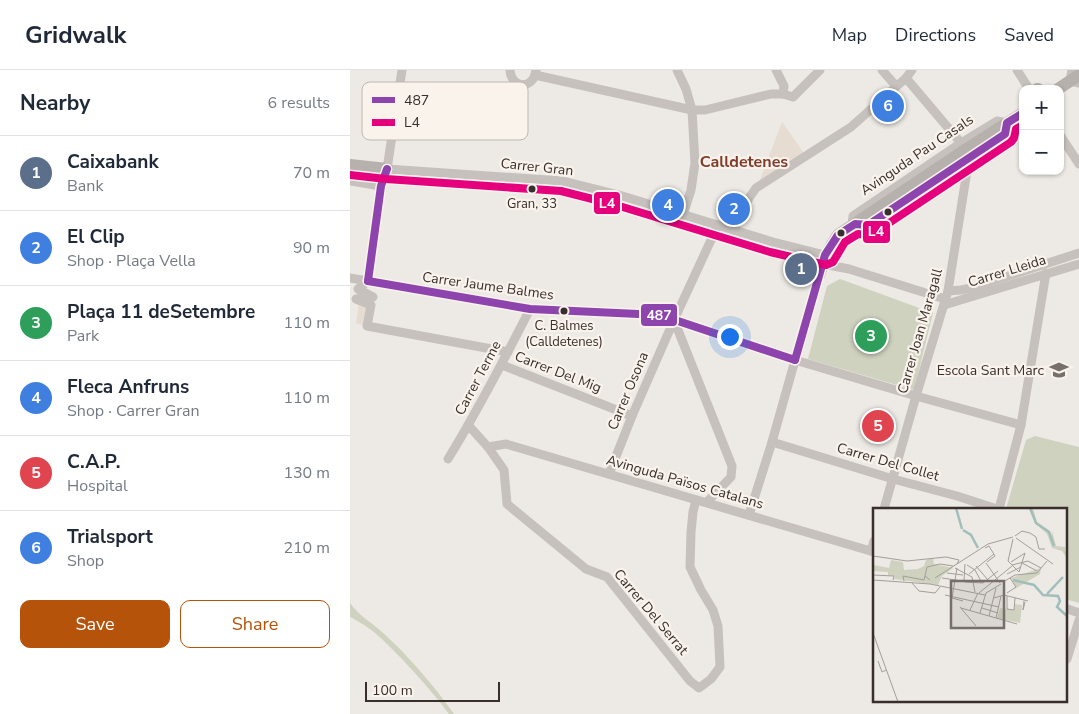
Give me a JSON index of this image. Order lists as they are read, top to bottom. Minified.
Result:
{"streets":{"street":["Avinguda Pau Casals","Carrer Gran","Carrer Lleida","Carrer Jaume Balmes","Carrer Joan Maragall","Carrer Del Mig","Carrer Terme","Carrer Osona","Carrer Del Collet","Avinguda Països Catalans","Carrer Del Serrat"]},"crossings":[["Avinguda Pau Casals","Carrer Gran"],["Avinguda Pau Casals","Carrer Joan Maragall"],["Carrer Gran","Carrer Lleida"],["Carrer Gran","Carrer Joan Maragall"],["Carrer Gran","Carrer Osona"],["Carrer Lleida","Carrer Joan Maragall"],["Carrer Jaume Balmes","Carrer Joan Maragall"],["Carrer Jaume Balmes","Carrer Terme"],["Carrer Jaume Balmes","Carrer Osona"],["Carrer Joan Maragall","Carrer Del Collet"],["Carrer Del Mig","Carrer Terme"],["Carrer Del Mig","Carrer Osona"],["Carrer Terme","Carrer Del Serrat"],["Carrer Osona","Avinguda Països Catalans"],["Avinguda Països Catalans","Carrer Del Serrat"]],"districts":["Calldetenes"],"places":{"other":["Gran, 33","C. Balmes (Calldetenes)"],"school or university":["Escola Sant Marc"]},"lines":["transit line 487","transit line L4"],"legend":["487","L4"],"scale_bar":"100 m","page":{"header":"Gridwalk","nav":["Map","Directions","Saved"],"heading":["Nearby","6 results"],"map_buttons":["+","−"],"pins":["6","4","2","1","3","5"],"list":[{"mark":"1","name":"Caixabank","note":"Bank","value":"70 m"},{"mark":"2","name":"El Clip","note":"Shop · Plaça Vella","value":"90 m"},{"mark":"3","name":"Plaça 11 deSetembre","note":"Park","value":"110 m"},{"mark":"4","name":"Fleca Anfruns","note":"Shop · Carrer Gran","value":"110 m"},{"mark":"5","name":"C.A.P.","note":"Hospital","value":"130 m"},{"mark":"6","name":"Trialsport","note":"Shop","value":"210 m"}],"buttons":["Save","Share"],"scale":"100 m"}}
